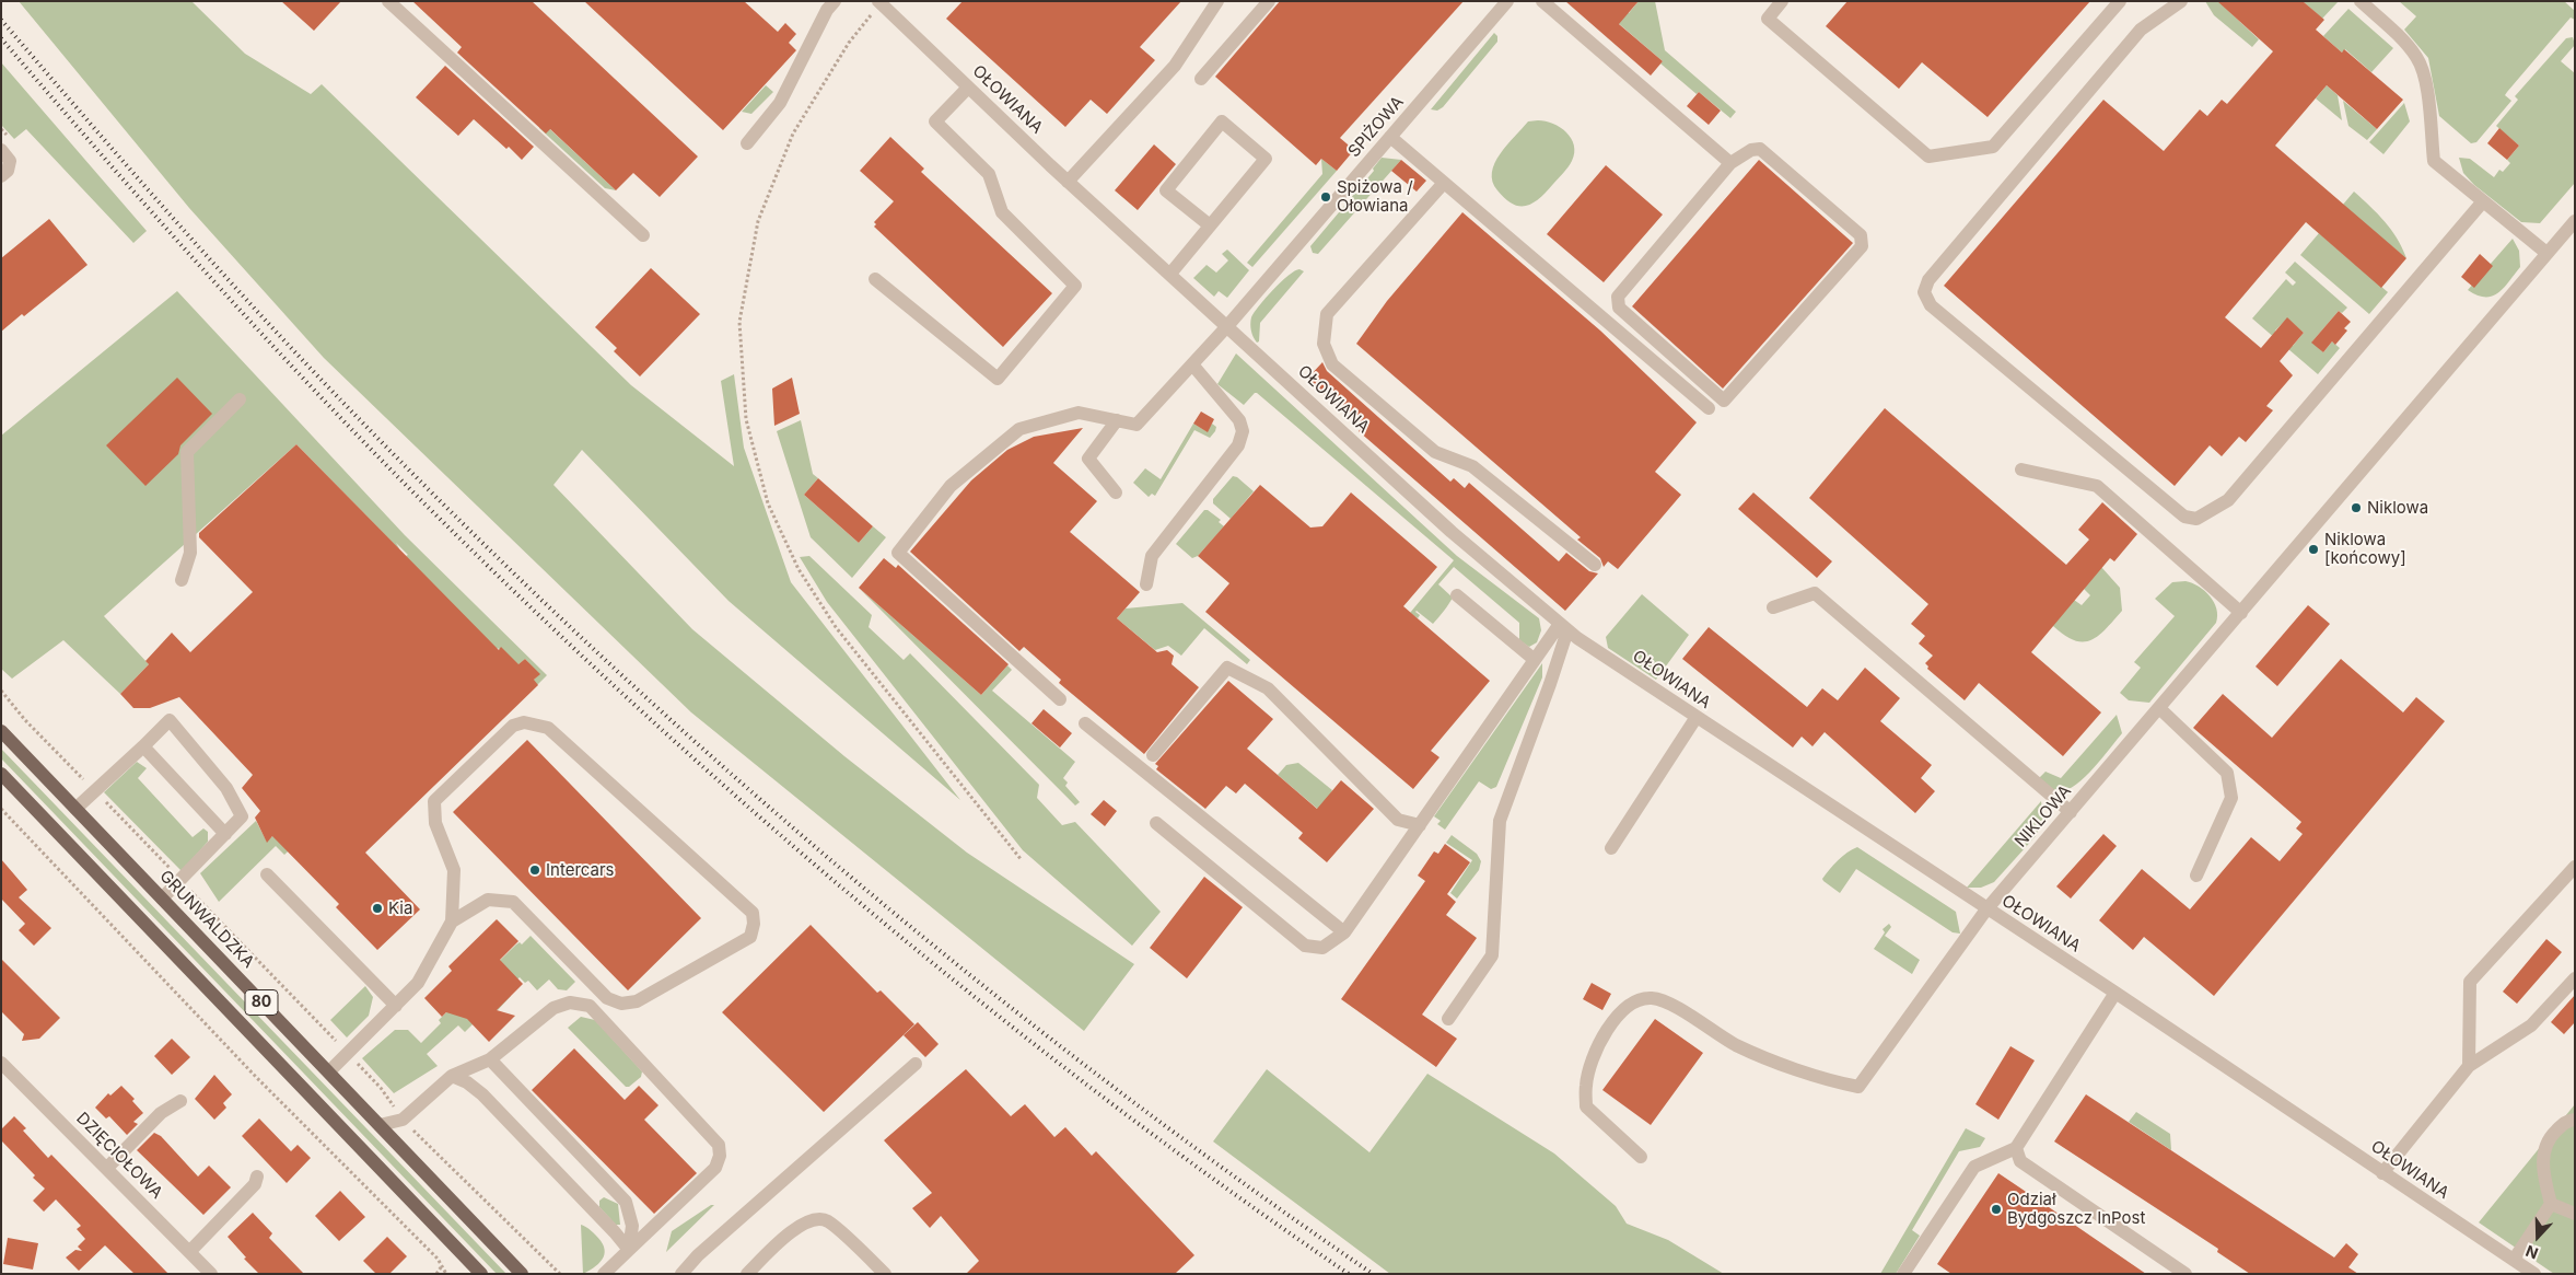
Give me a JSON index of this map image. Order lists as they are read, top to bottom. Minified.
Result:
{"streets":{"main road":["GRUNWALDZKA","80"],"street":["OŁOWIANA","SPIŻOWA","NIKLOWA","DZIĘCIOŁOWA"]},"crossings":[["OŁOWIANA","SPIŻOWA"],["OŁOWIANA","NIKLOWA"]],"places":["Spiżowa / Ołowiana","Niklowa","Niklowa [końcowy]","Intercars","Kia","Odział Bydgoszcz InPost"],"north":"bottom"}
